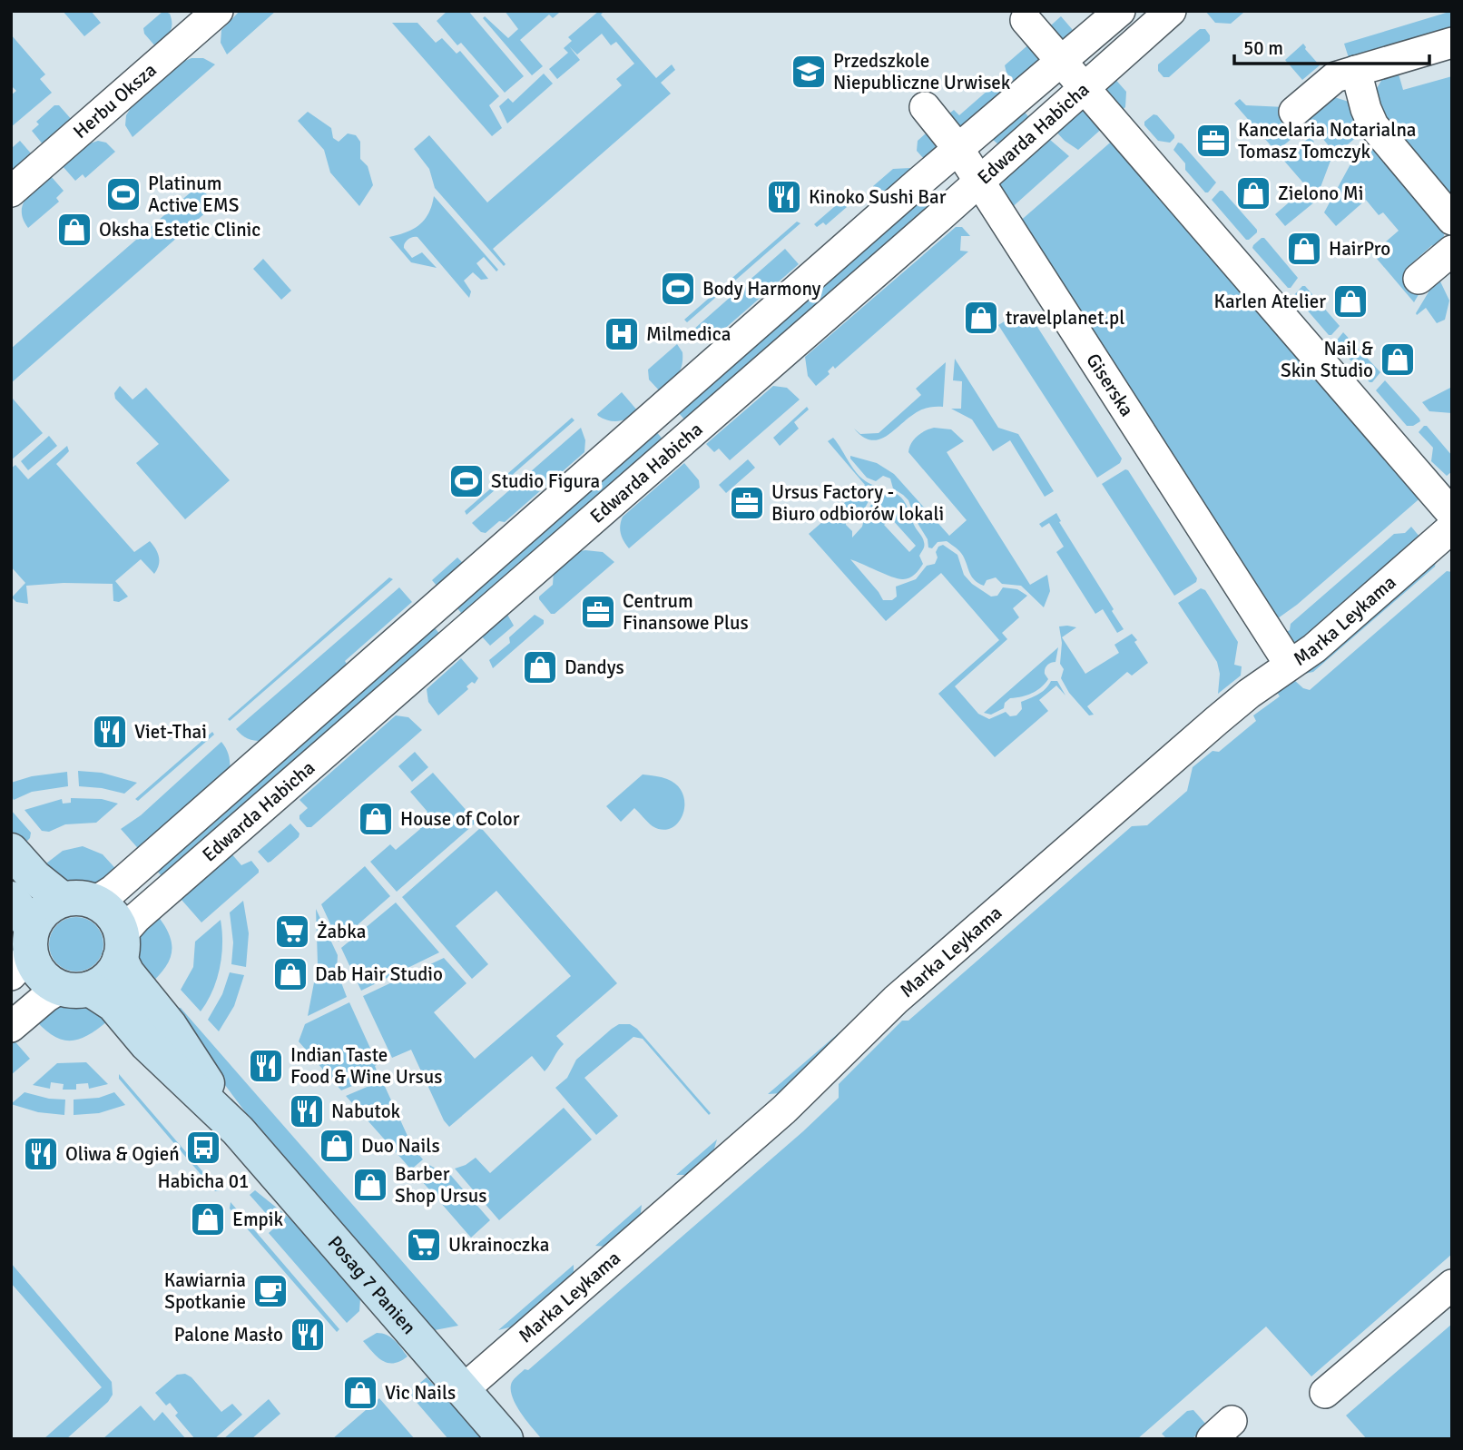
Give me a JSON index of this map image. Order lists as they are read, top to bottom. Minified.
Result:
{"streets":{"street":["Herbu Oksza","Edwarda Habicha","Giserska","Marka Leykama","Posag 7 Panien"]},"crossings":[["Edwarda Habicha","Giserska"],["Edwarda Habicha","Posag 7 Panien"],["Giserska","Marka Leykama"],["Marka Leykama","Posag 7 Panien"]],"places":{"school or university":["Przedszkole Niepubliczne Urwisek"],"office":["Kancelaria Notarialna Tomasz Tomczyk","Ursus Factory - Biuro odbiorów lokali","Centrum Finansowe Plus"],"shop":["Zielono Mi","Oksha Estetic Clinic","HairPro","Karlen Atelier","travelplanet.pl","Nail & Skin Studio","Dandys","House of Color","Dab Hair Studio","Duo Nails","Barber Shop Ursus","Empik","Vic Nails"],"sports":["Platinum Active EMS","Body Harmony","Studio Figura"],"restaurant":["Kinoko Sushi Bar","Viet-Thai","Indian Taste Food & Wine Ursus","Nabutok","Oliwa & Ogień","Palone Masło"],"hospital":["Milmedica"],"supermarket":["Żabka","Ukrainoczka"],"bus stop":["Habicha 01"],"cafe":["Kawiarnia Spotkanie"]},"scale_bar":"50 m"}
